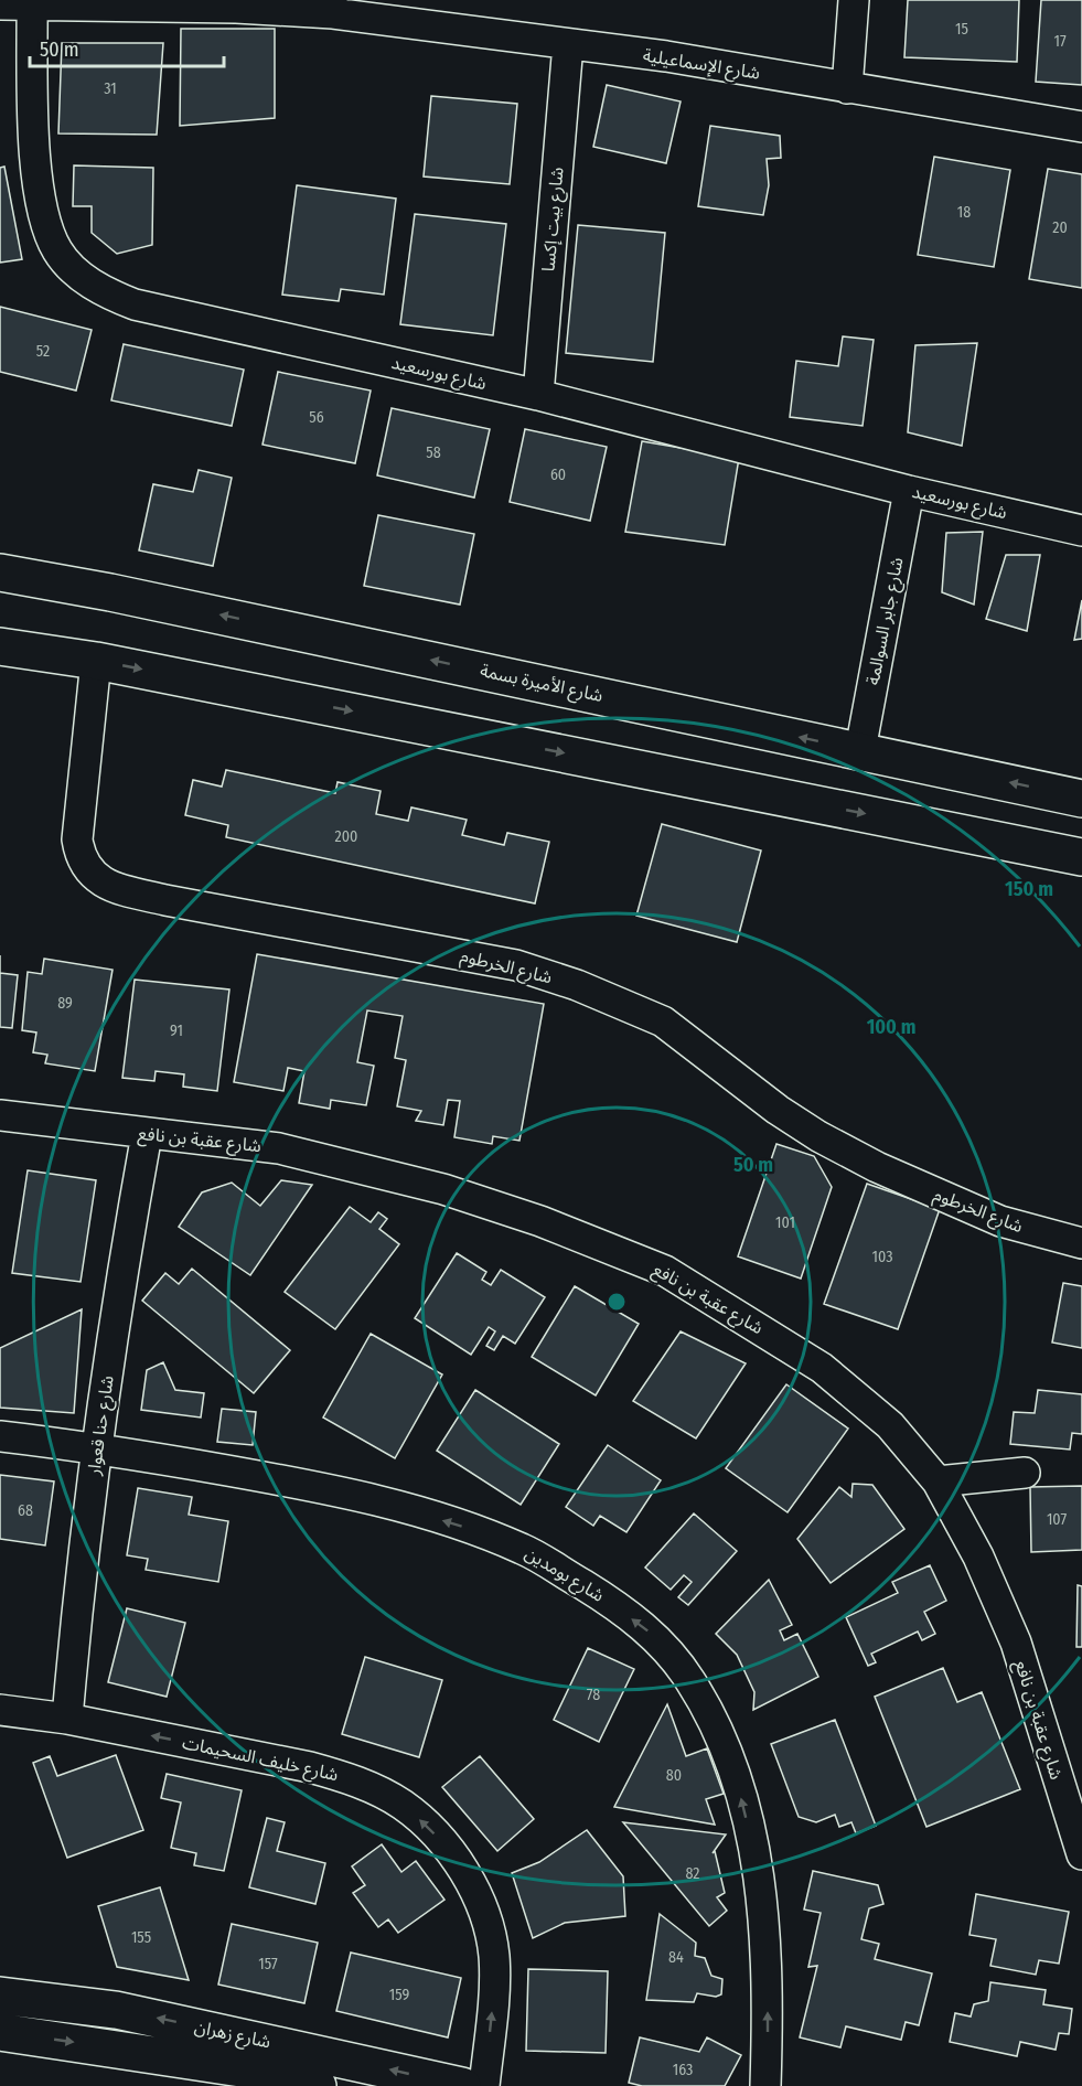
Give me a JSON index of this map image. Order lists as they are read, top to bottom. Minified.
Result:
{"streets":{"main road":["شارع الأميرة بسمة","شارع زهران"],"street":["شارع الإسماعيلية","شارع بيت إكسا","شارع بورسعيد","شارع جابر السوالمة","شارع الخرطوم","شارع عقبة بن نافع","شارع حنا قعوار","شارع بومدين","شارع خليف السحيمات"]},"crossings":[["شارع الإسماعيلية","شارع بيت إكسا"],["شارع الإسماعيلية","شارع بورسعيد"],["شارع بيت إكسا","شارع بورسعيد"],["شارع بورسعيد","شارع جابر السوالمة"],["شارع جابر السوالمة","شارع الأميرة بسمة"],["شارع عقبة بن نافع","شارع حنا قعوار"],["شارع حنا قعوار","شارع بومدين"],["شارع حنا قعوار","شارع خليف السحيمات"]],"one_way":["شارع بومدين","شارع خليف السحيمات"],"house_numbers":["15","17","31","18","20","52","56","58","60","200","89","91","101","103","68","107","78","80","82","155","84","157","159","163"],"scale_bar":"50 m","rings":["150 m","100 m","50 m"]}
